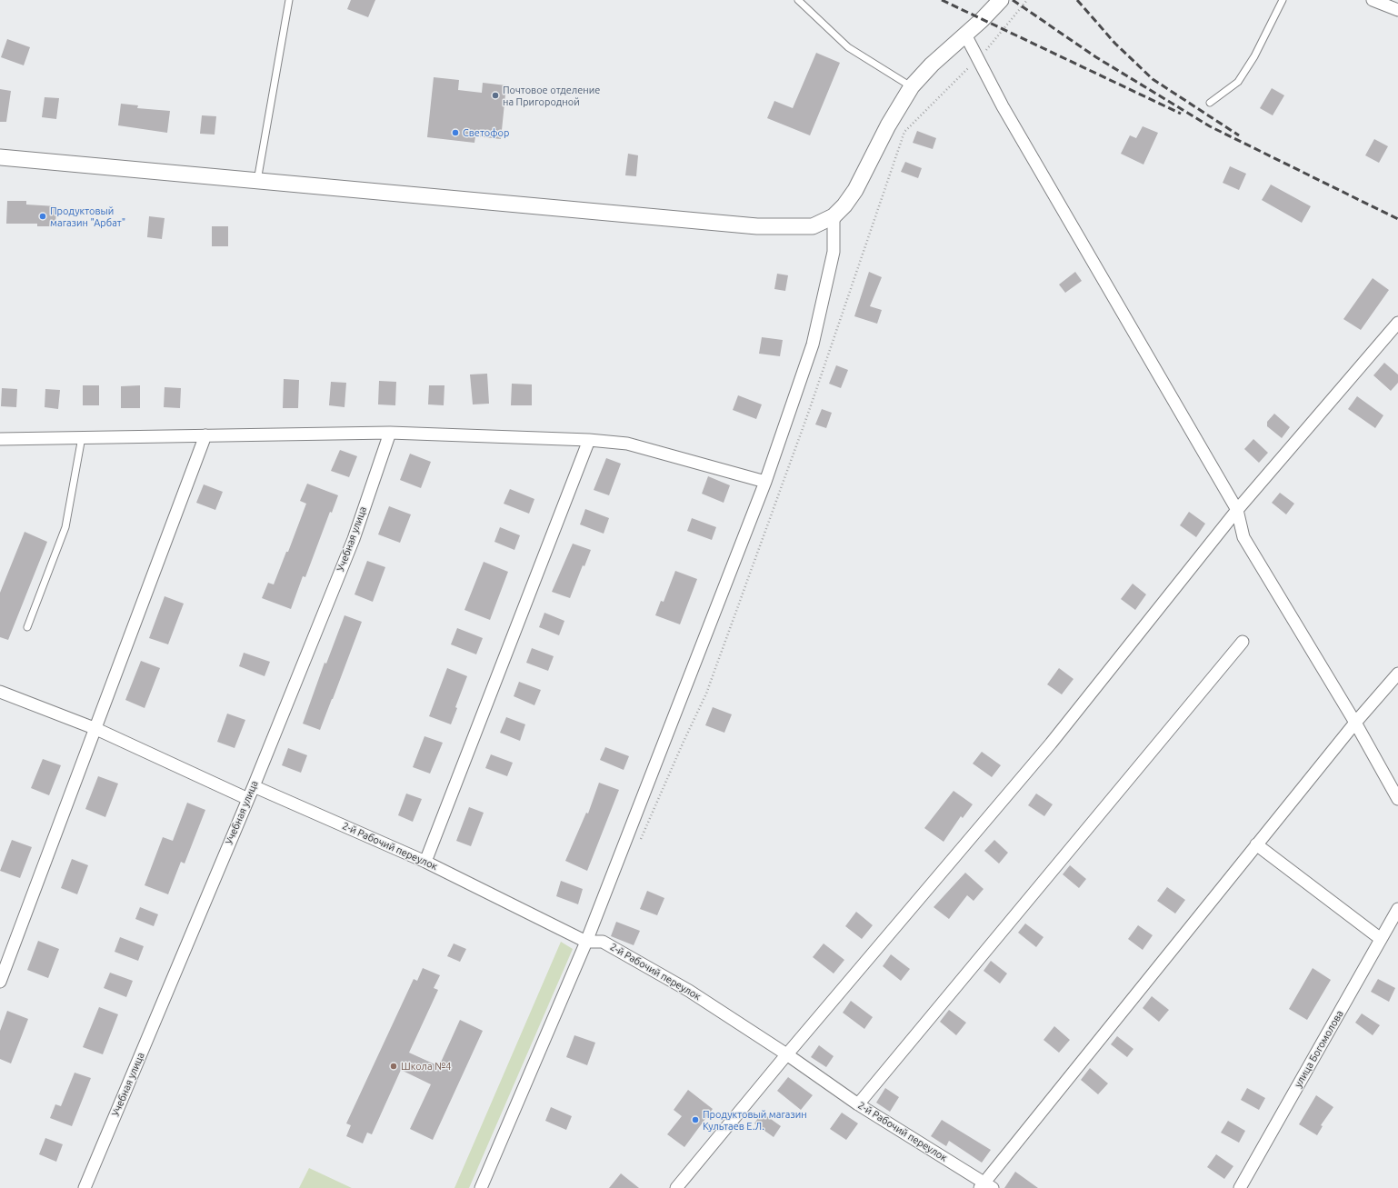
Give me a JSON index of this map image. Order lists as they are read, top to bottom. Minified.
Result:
{"streets":{"street":["Учебная улица","2-й Рабочий переулок","улица Богомолова"]},"crossings":[["Учебная улица","2-й Рабочий переулок"]],"places":["Почтовое отделение на Пригородной","Светофор","Продуктовый магазин \"Арбат\"","Школа №4","Продуктовый магазин Культаев Е.Л."]}
